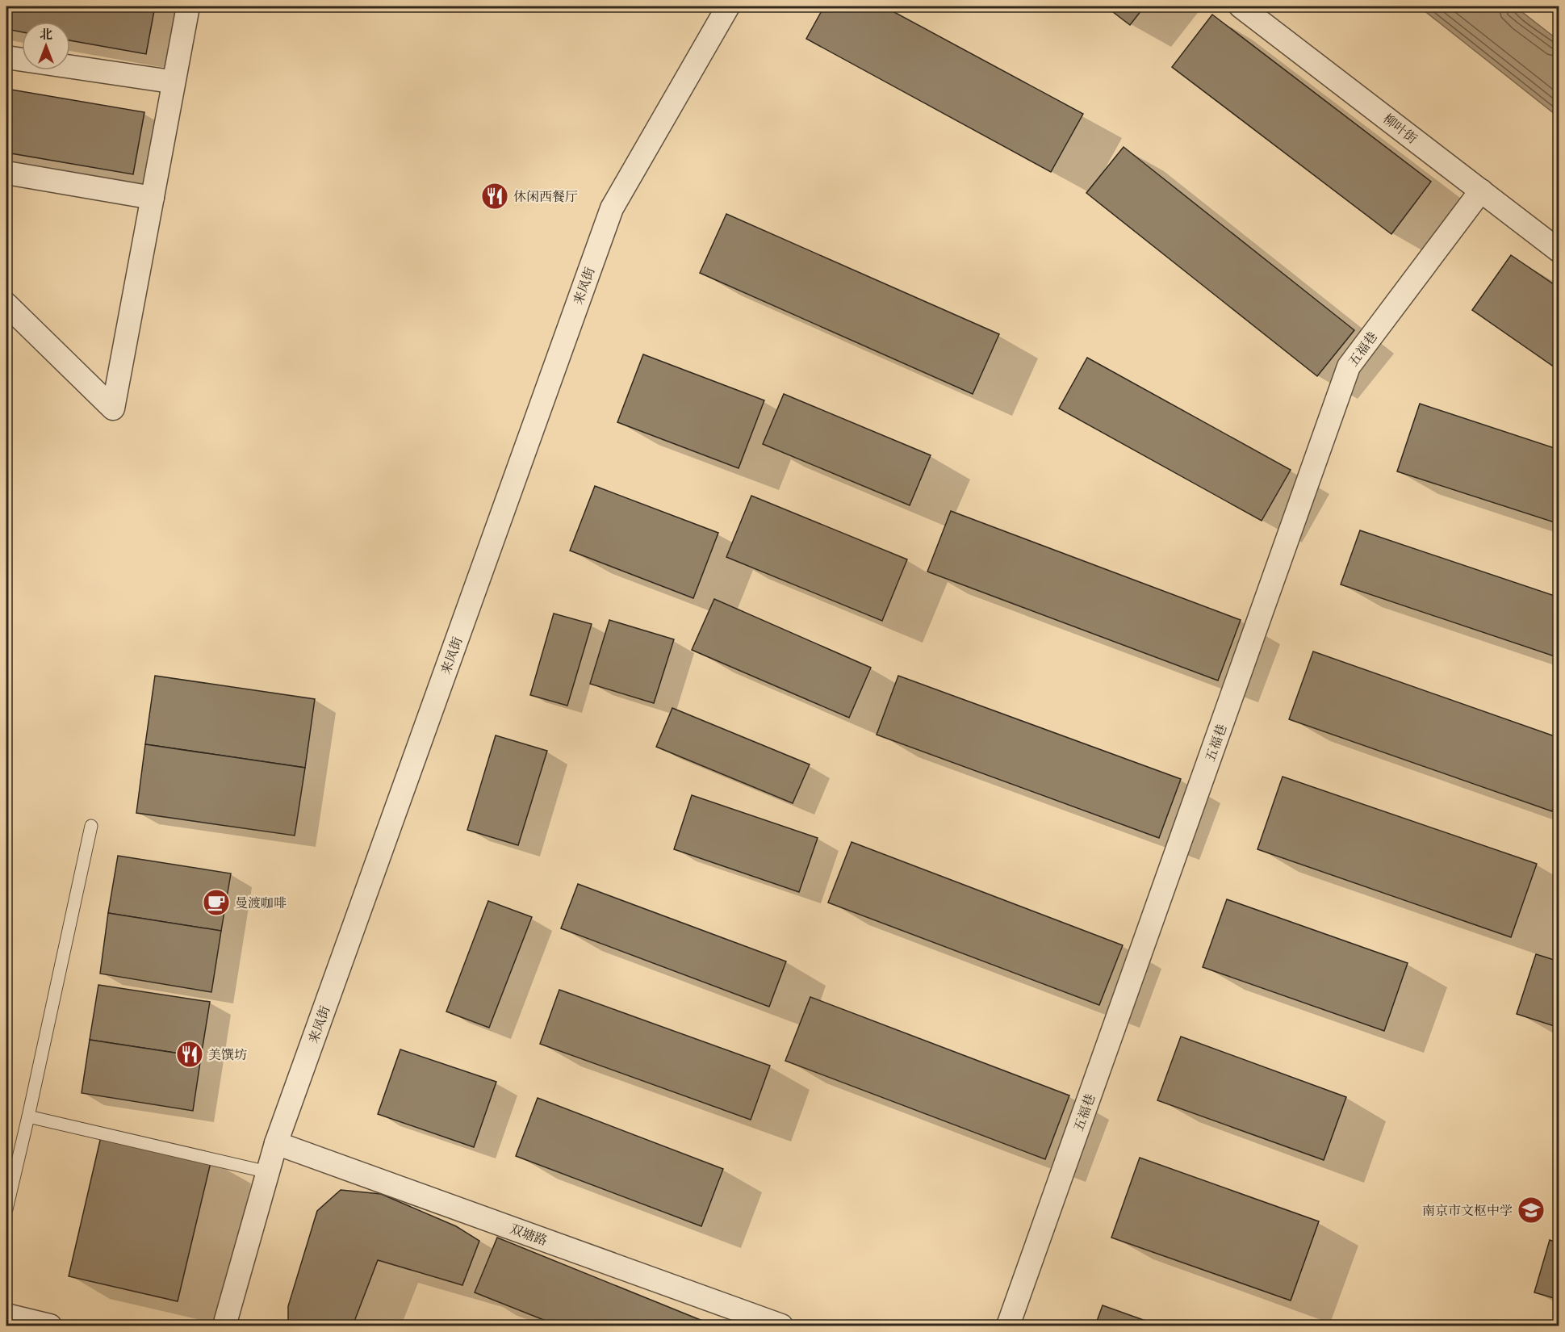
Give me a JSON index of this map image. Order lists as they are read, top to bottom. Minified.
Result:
{"streets":{"street":["柳叶街","来凤街","五福巷","双塘路"]},"crossings":[["柳叶街","五福巷"],["来凤街","双塘路"]],"places":{"restaurant":["休闲西餐厅","美馔坊"],"cafe":["曼渡咖啡"],"school or university":["南京市文枢中学"]},"north":"top"}
